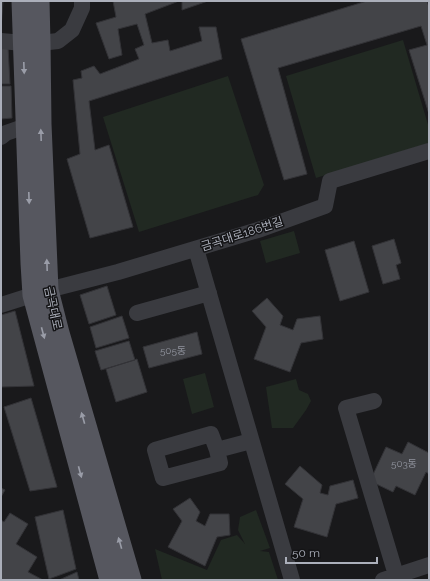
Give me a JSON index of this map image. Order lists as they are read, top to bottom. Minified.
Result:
{"streets":{"main road":["금곡대로"],"street":["금곡대로186번길"]},"crossings":[["금곡대로186번길","금곡대로"]],"house_numbers":["505동","503동"],"scale_bar":"50 m"}
